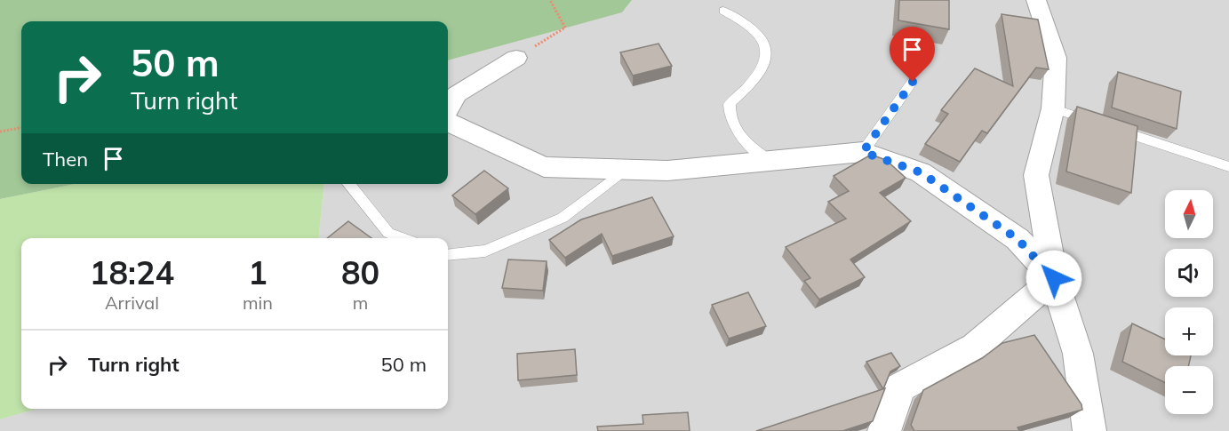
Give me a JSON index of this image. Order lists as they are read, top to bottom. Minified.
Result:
{"north":"top","page":{"turn":["50 m","Turn right"],"then":"Then","map_buttons":["+","−"],"eta":["18:24","Arrival","1","min","80","m"],"list":[{"name":"Turn right","value":"50 m"}]}}
